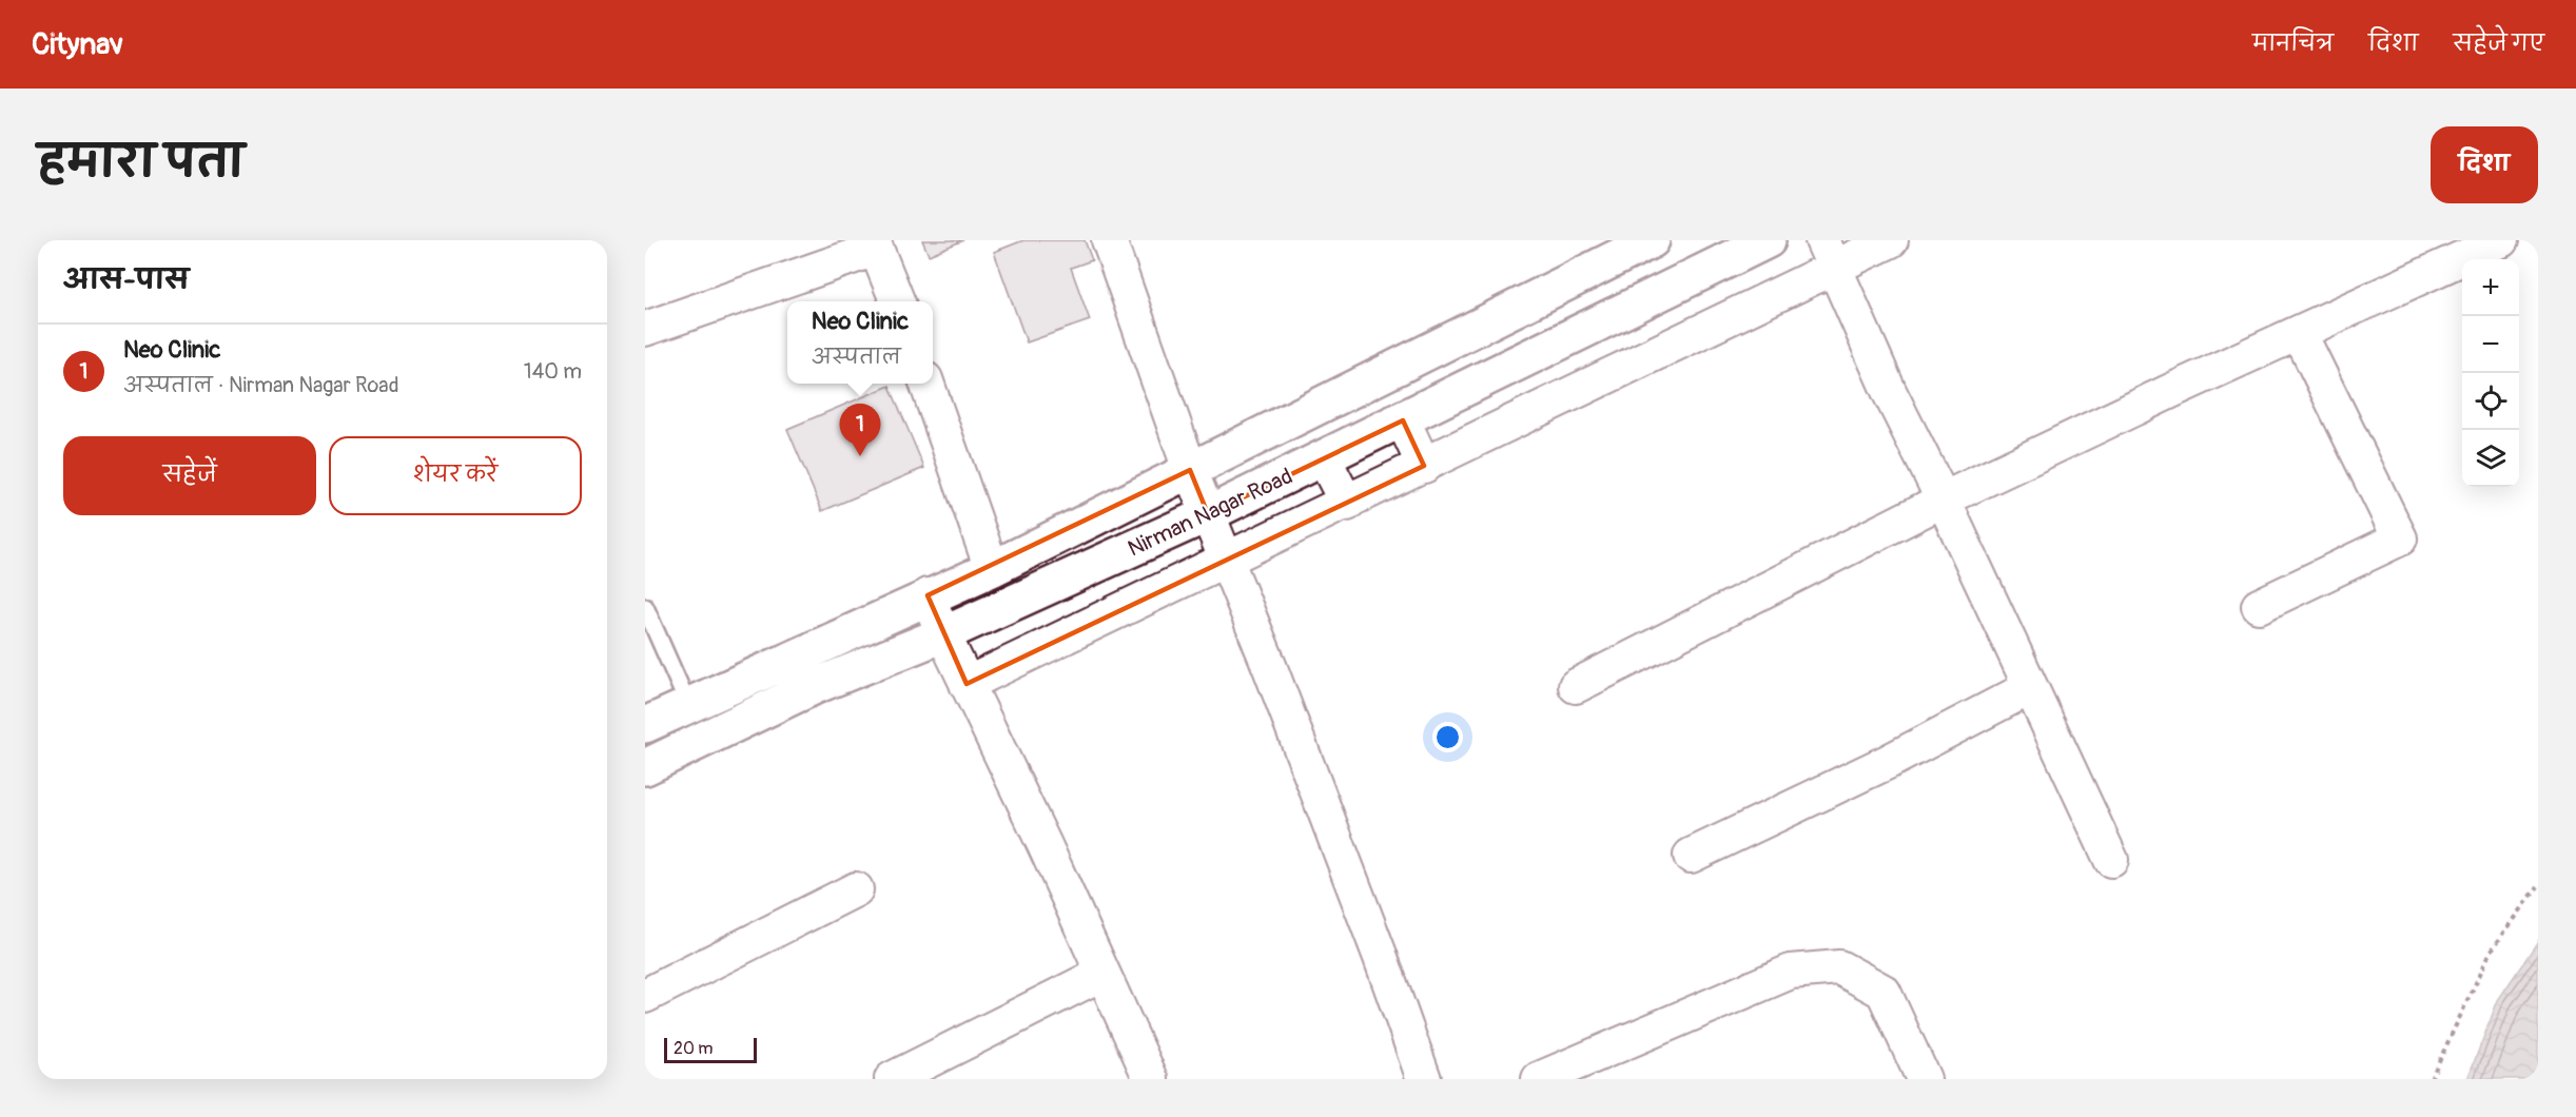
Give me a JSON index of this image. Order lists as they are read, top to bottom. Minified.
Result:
{"streets":{"street":["Nirman Nagar Road"]},"scale_bar":"20 m","page":{"header":"Citynav","nav":["मानचित्र","दिशा","सहेजे गए"],"title":"हमारा पता","buttons":["दिशा",["सहेजें","शेयर करें"]],"heading":"आस-पास","map_buttons":["+","−"],"popup":["Neo Clinic","अस्पताल"],"list":[{"mark":"1","name":"Neo Clinic","note":"अस्पताल · Nirman Nagar Road","value":"140 m"}],"pins":"1","scale":"20 m"}}
